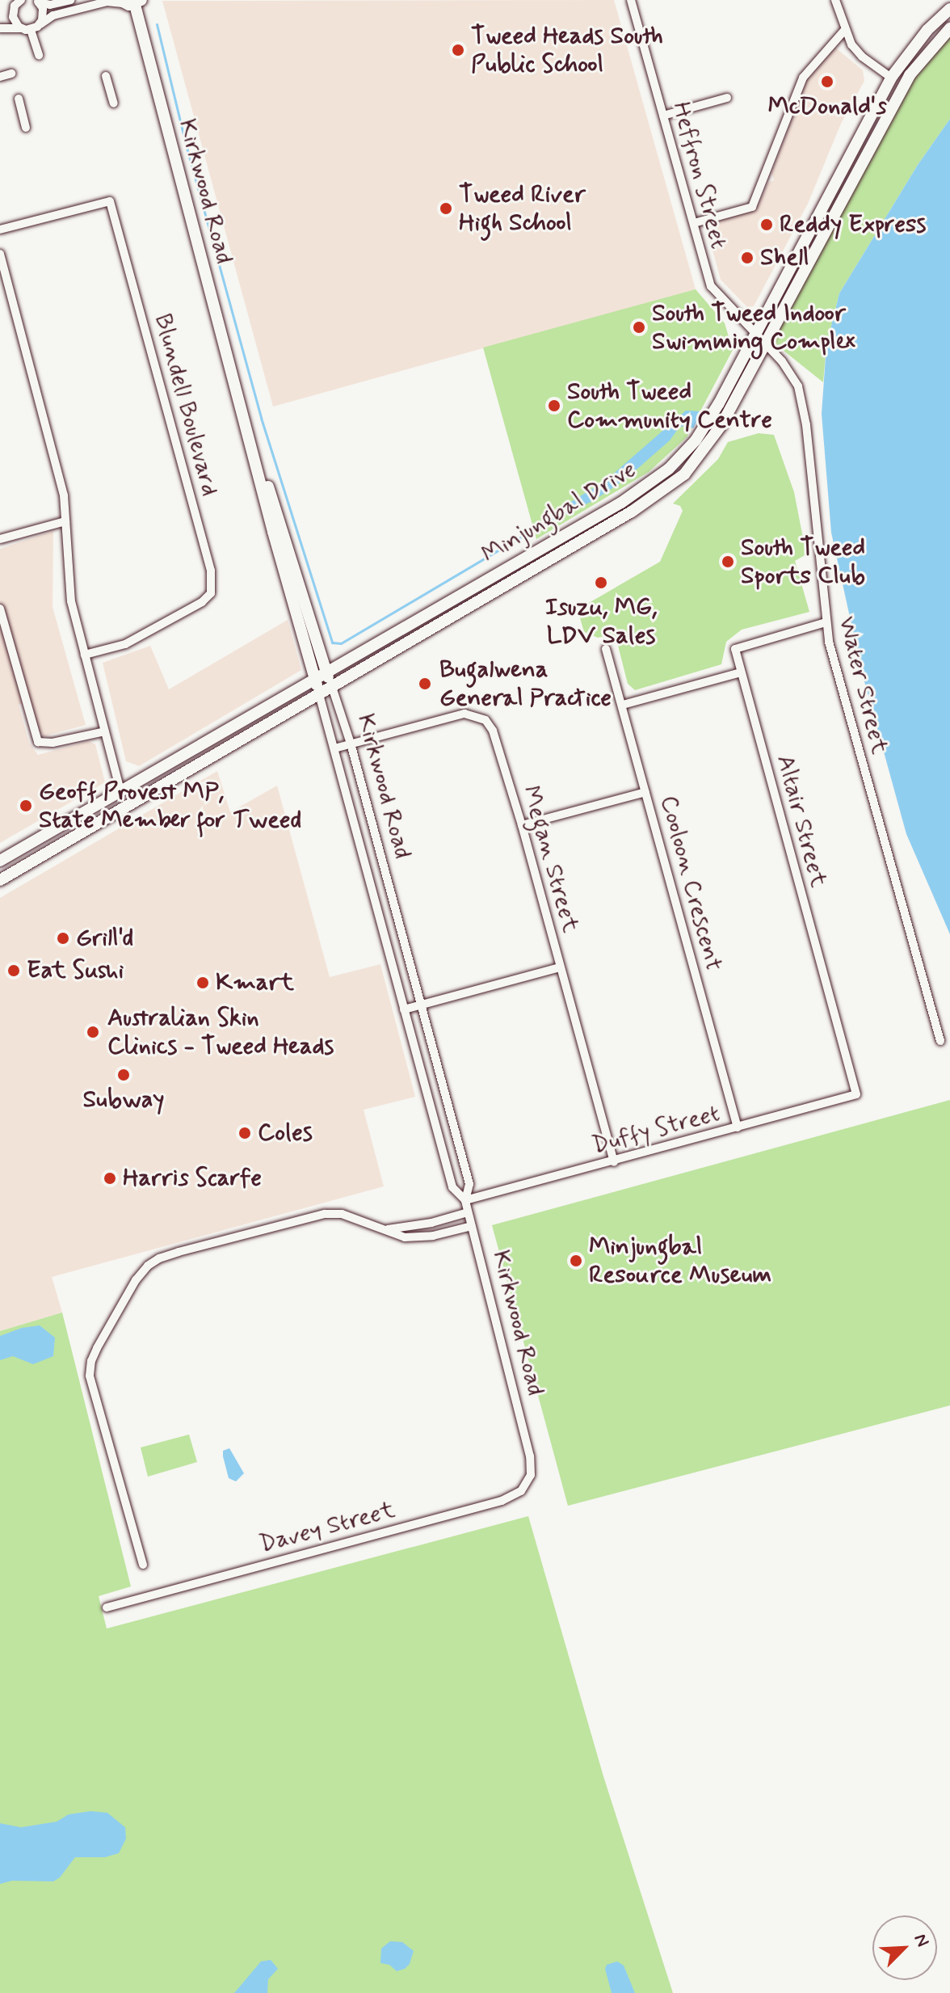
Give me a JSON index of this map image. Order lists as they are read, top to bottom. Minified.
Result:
{"streets":{"main road":["Kirkwood Road","Minjungbal Drive"],"street":["Heffron Street","Blundell Boulevard","Water Street","Altair Street","Megan Street","Cooloon Crescent","Duffy Street","Davey Street"]},"crossings":[["Heffron Street","Minjungbal Drive"],["Heffron Street","Water Street"],["Kirkwood Road","Minjungbal Drive"],["Kirkwood Road","Megan Street"],["Kirkwood Road","Duffy Street"],["Kirkwood Road","Davey Street"],["Minjungbal Drive","Water Street"],["Water Street","Altair Street"],["Altair Street","Duffy Street"],["Megan Street","Duffy Street"],["Cooloon Crescent","Duffy Street"]],"places":["Tweed Heads South Public School","McDonald's","Tweed River High School","Reddy Express","Shell","South Tweed Indoor Swimming Complex","South Tweed Community Centre","South Tweed Sports Club","Isuzu, MG, LDV Sales","Bugalwena General Practice","Geoff Provest MP, State Member for Tweed","Grill'd","Eat Sushi","Kmart","Australian Skin Clinics - Tweed Heads","Subway","Coles","Harris Scarfe","Minjungbal Resource Museum"],"north":"top right"}
